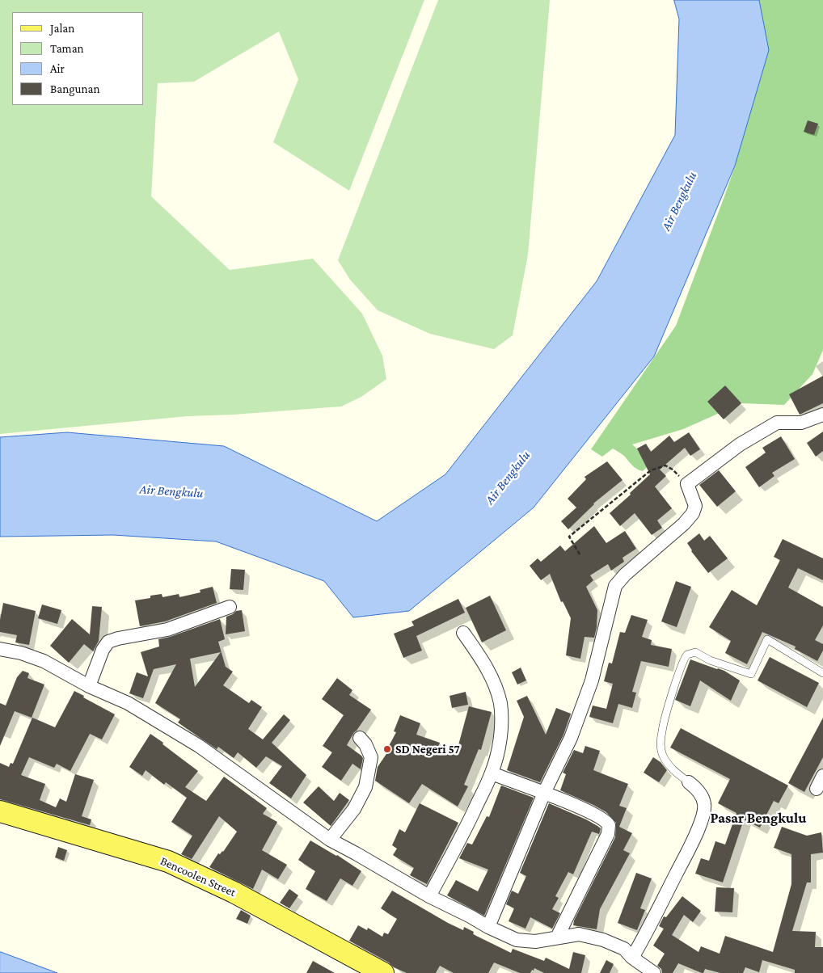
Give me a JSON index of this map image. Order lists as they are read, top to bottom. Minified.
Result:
{"streets":{"main road":["Bencoolen Street"]},"districts":["Pasar Bengkulu"],"water":["Air Bengkulu"],"places":["SD Negeri 57"],"legend":["Jalan","Taman","Air","Bangunan"]}
